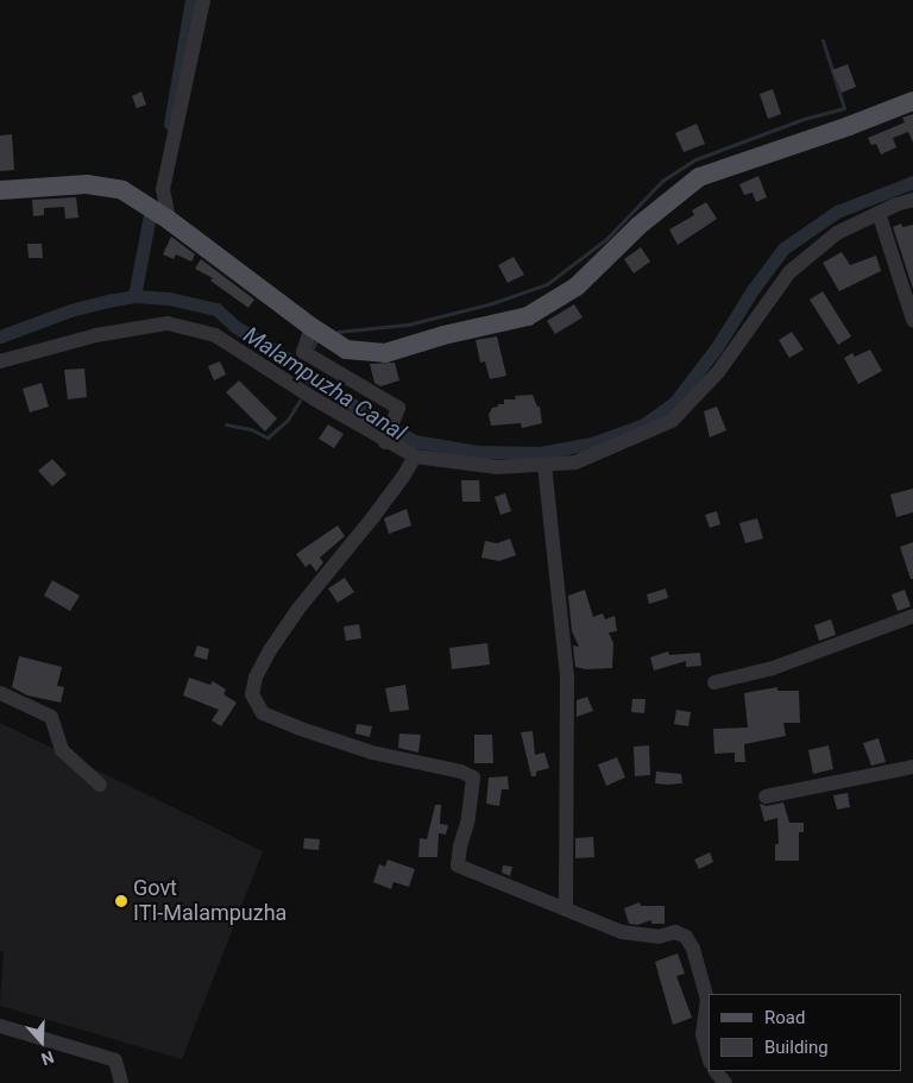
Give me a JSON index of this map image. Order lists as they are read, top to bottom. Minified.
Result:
{"water":["Malampuzha Canal"],"places":["Govt ITI-Malampuzha"],"legend":["Road","Building"],"north":"bottom"}
